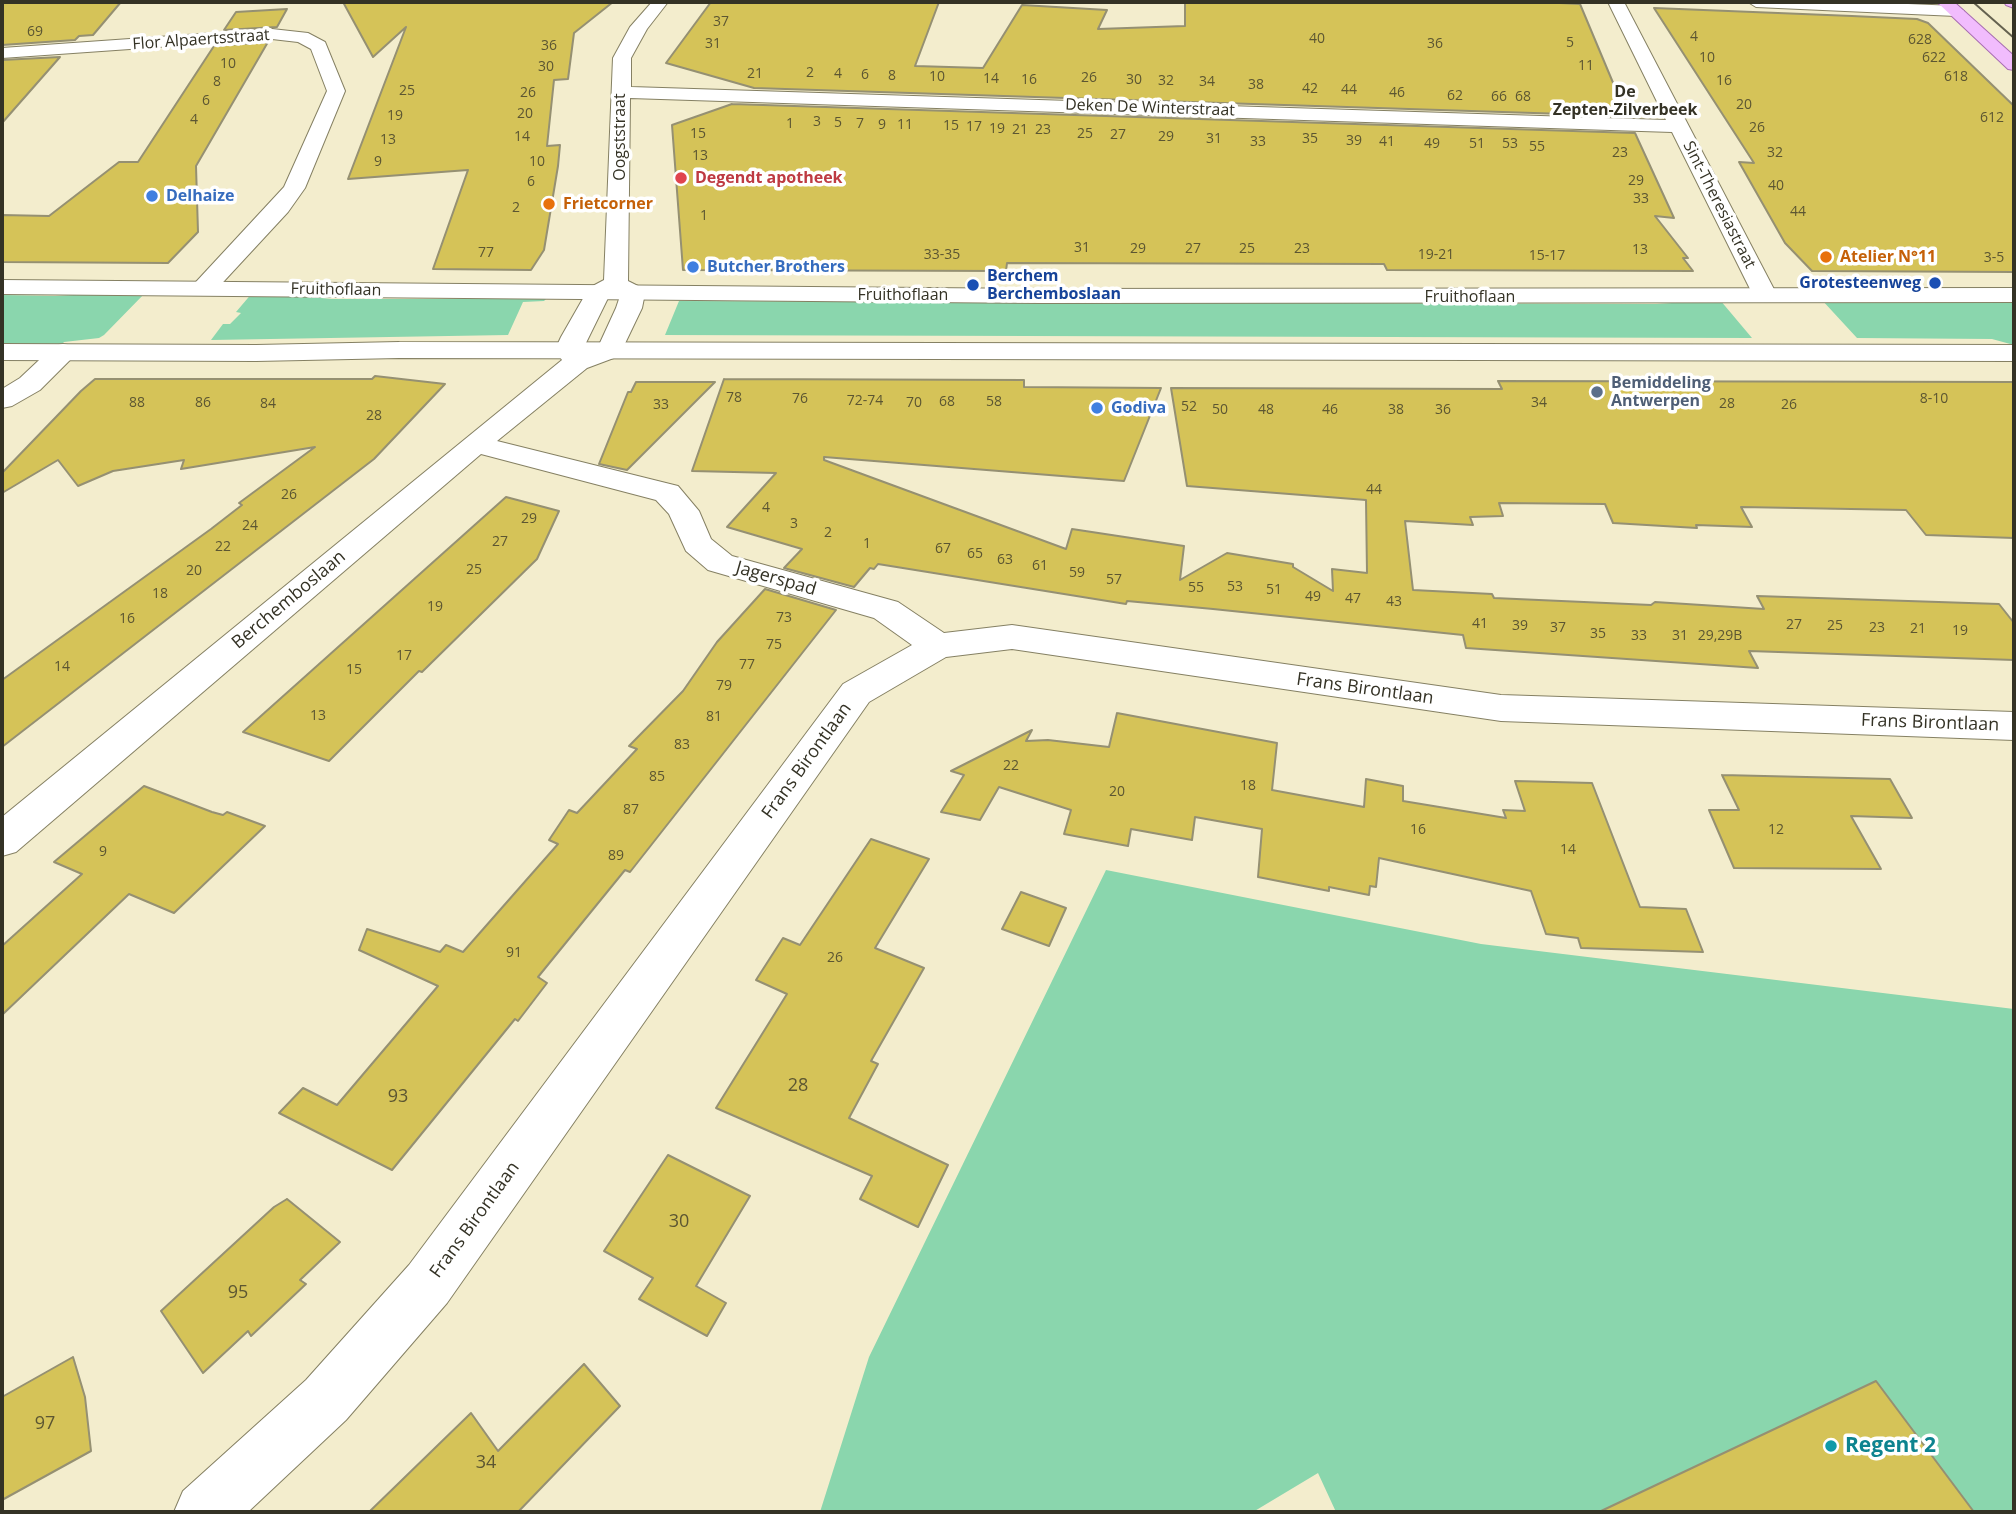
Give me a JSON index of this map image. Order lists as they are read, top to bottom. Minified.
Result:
{"streets":{"street":["Flor Alpaertsstraat","Deken De Winterstraat","Oogststraat","Sint-Theresiastraat","Fruithoflaan","Jagerspad","Berchemboslaan","Frans Birontlaan"]},"crossings":[["Flor Alpaertsstraat","Fruithoflaan"],["Deken De Winterstraat","Oogststraat"],["Deken De Winterstraat","Sint-Theresiastraat"],["Oogststraat","Fruithoflaan"],["Oogststraat","Berchemboslaan"],["Sint-Theresiastraat","Fruithoflaan"],["Jagerspad","Berchemboslaan"],["Jagerspad","Frans Birontlaan"]],"districts":["De Zepten-Zilverbeek"],"places":["Degendt apotheek","Delhaize","Frietcorner","Atelier N°11","Butcher Brothers","Grotesteenweg","Berchem Berchemboslaan","Bemiddeling Antwerpen","Godiva","Regent 2"],"house_numbers":["37","69","4","40","628","5","31","36","36","10","622","10","11","30","2","21","4","6","8","10","618","26","14","16","30","32","16","8","34","38","42","44","25","26","46","62","66","68","6","20","20","19","612","4","3","5","1","7","9","11","15","17","26","19","21","23","15","25","27","14","29","31","35","13","39","33","41","49","51","53","55","23","32","13","9","10","29","6","40","33","2","44","1","31","29","27","25","23","13","77","33-35","19-21","15-17","3-5","78","76","8-10","72-74","68","58","88","86","70","34","84","28","33","26","52","50","48","46","38","36","28","44","26","4","29","3","24","2","27","1","22","67","65","63","61","25","20","59","57","53","55","51","18","49","47","43","19","73","16","41","27","39","25","37","23","21","19","35","33","31","29,29B","75","17","77","14","15","79","13","81","83","22","85","18","20","87","16","12","14","9","89","91","26","28","93","30","95","97","34"]}
